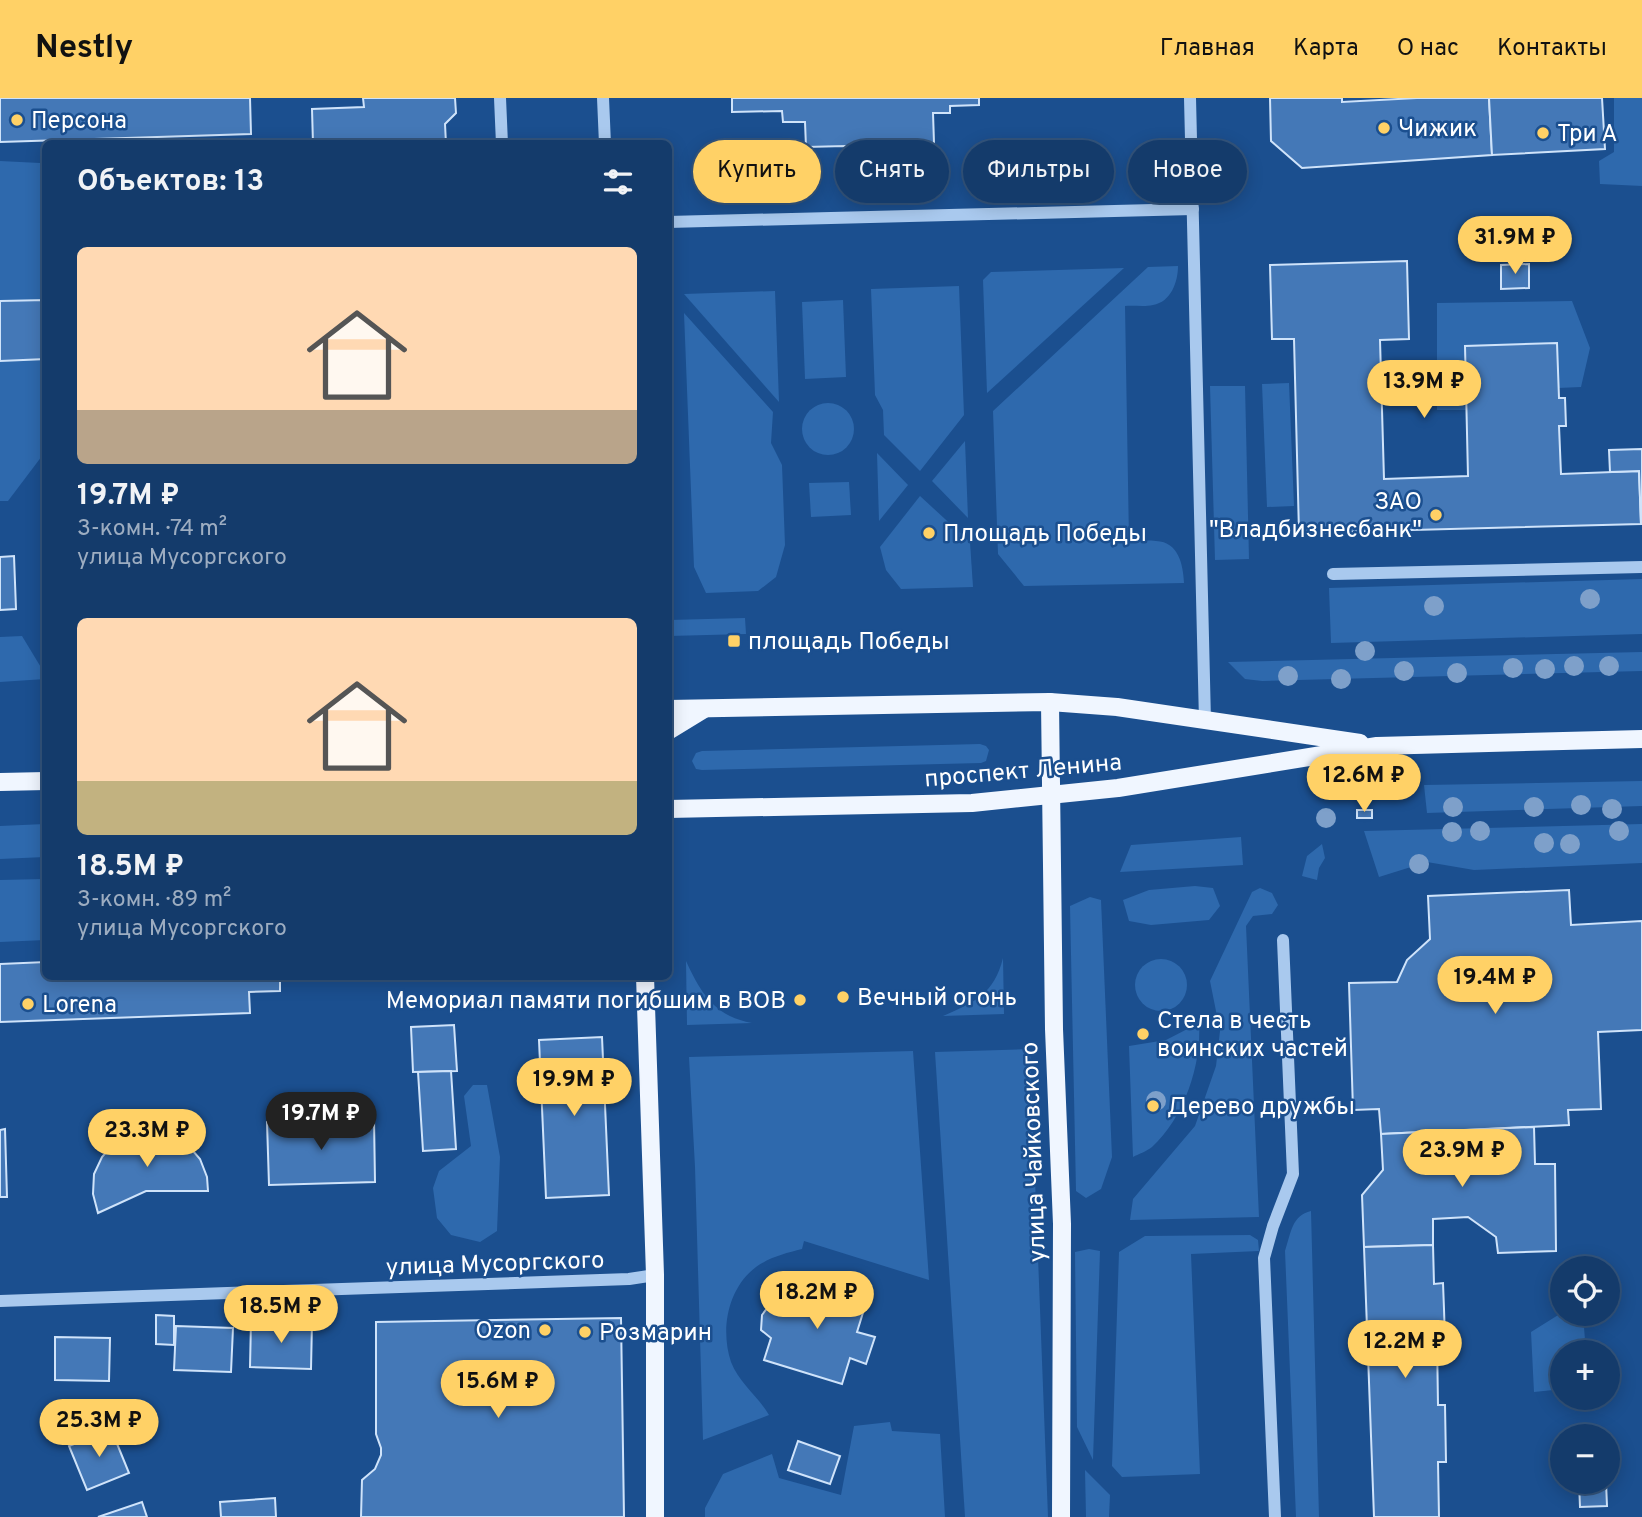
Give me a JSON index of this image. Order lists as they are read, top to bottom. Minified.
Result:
{"streets":{"main road":["проспект Ленина","улица Чайковского"],"street":["улица Мусоргского"]},"crossings":[["проспект Ленина","улица Чайковского"]],"places":{"other":["Персона","Чижик","Три А","ЗАО \"Владбизнесбанк\"","Площадь Победы","Вечный огонь","Мемориал памяти погибшим в ВОВ","Lorena","Стела в честь воинских частей","Дерево дружбы","Ozon","Розмарин"],"transit":["площадь Победы"]},"page":{"header":"Nestly","nav":["Главная","Карта","О нас","Контакты"],"chip":["Купить","Снять","Фильтры","Новое"],"heading":"Объектов: 13","price":["31.9M ₽","13.9M ₽","12.6M ₽","19.4M ₽","19.9M ₽","19.7M ₽","23.3M ₽","23.9M ₽","18.2M ₽","18.5M ₽","12.2M ₽","15.6M ₽","25.3M ₽"],"list":[{"name":"19.7M ₽","note":"3-комн. · 74 m² · улица Мусоргского"},{"name":"18.5M ₽","note":"3-комн. · 89 m² · улица Мусоргского"}],"map_buttons":["+","−"]}}
